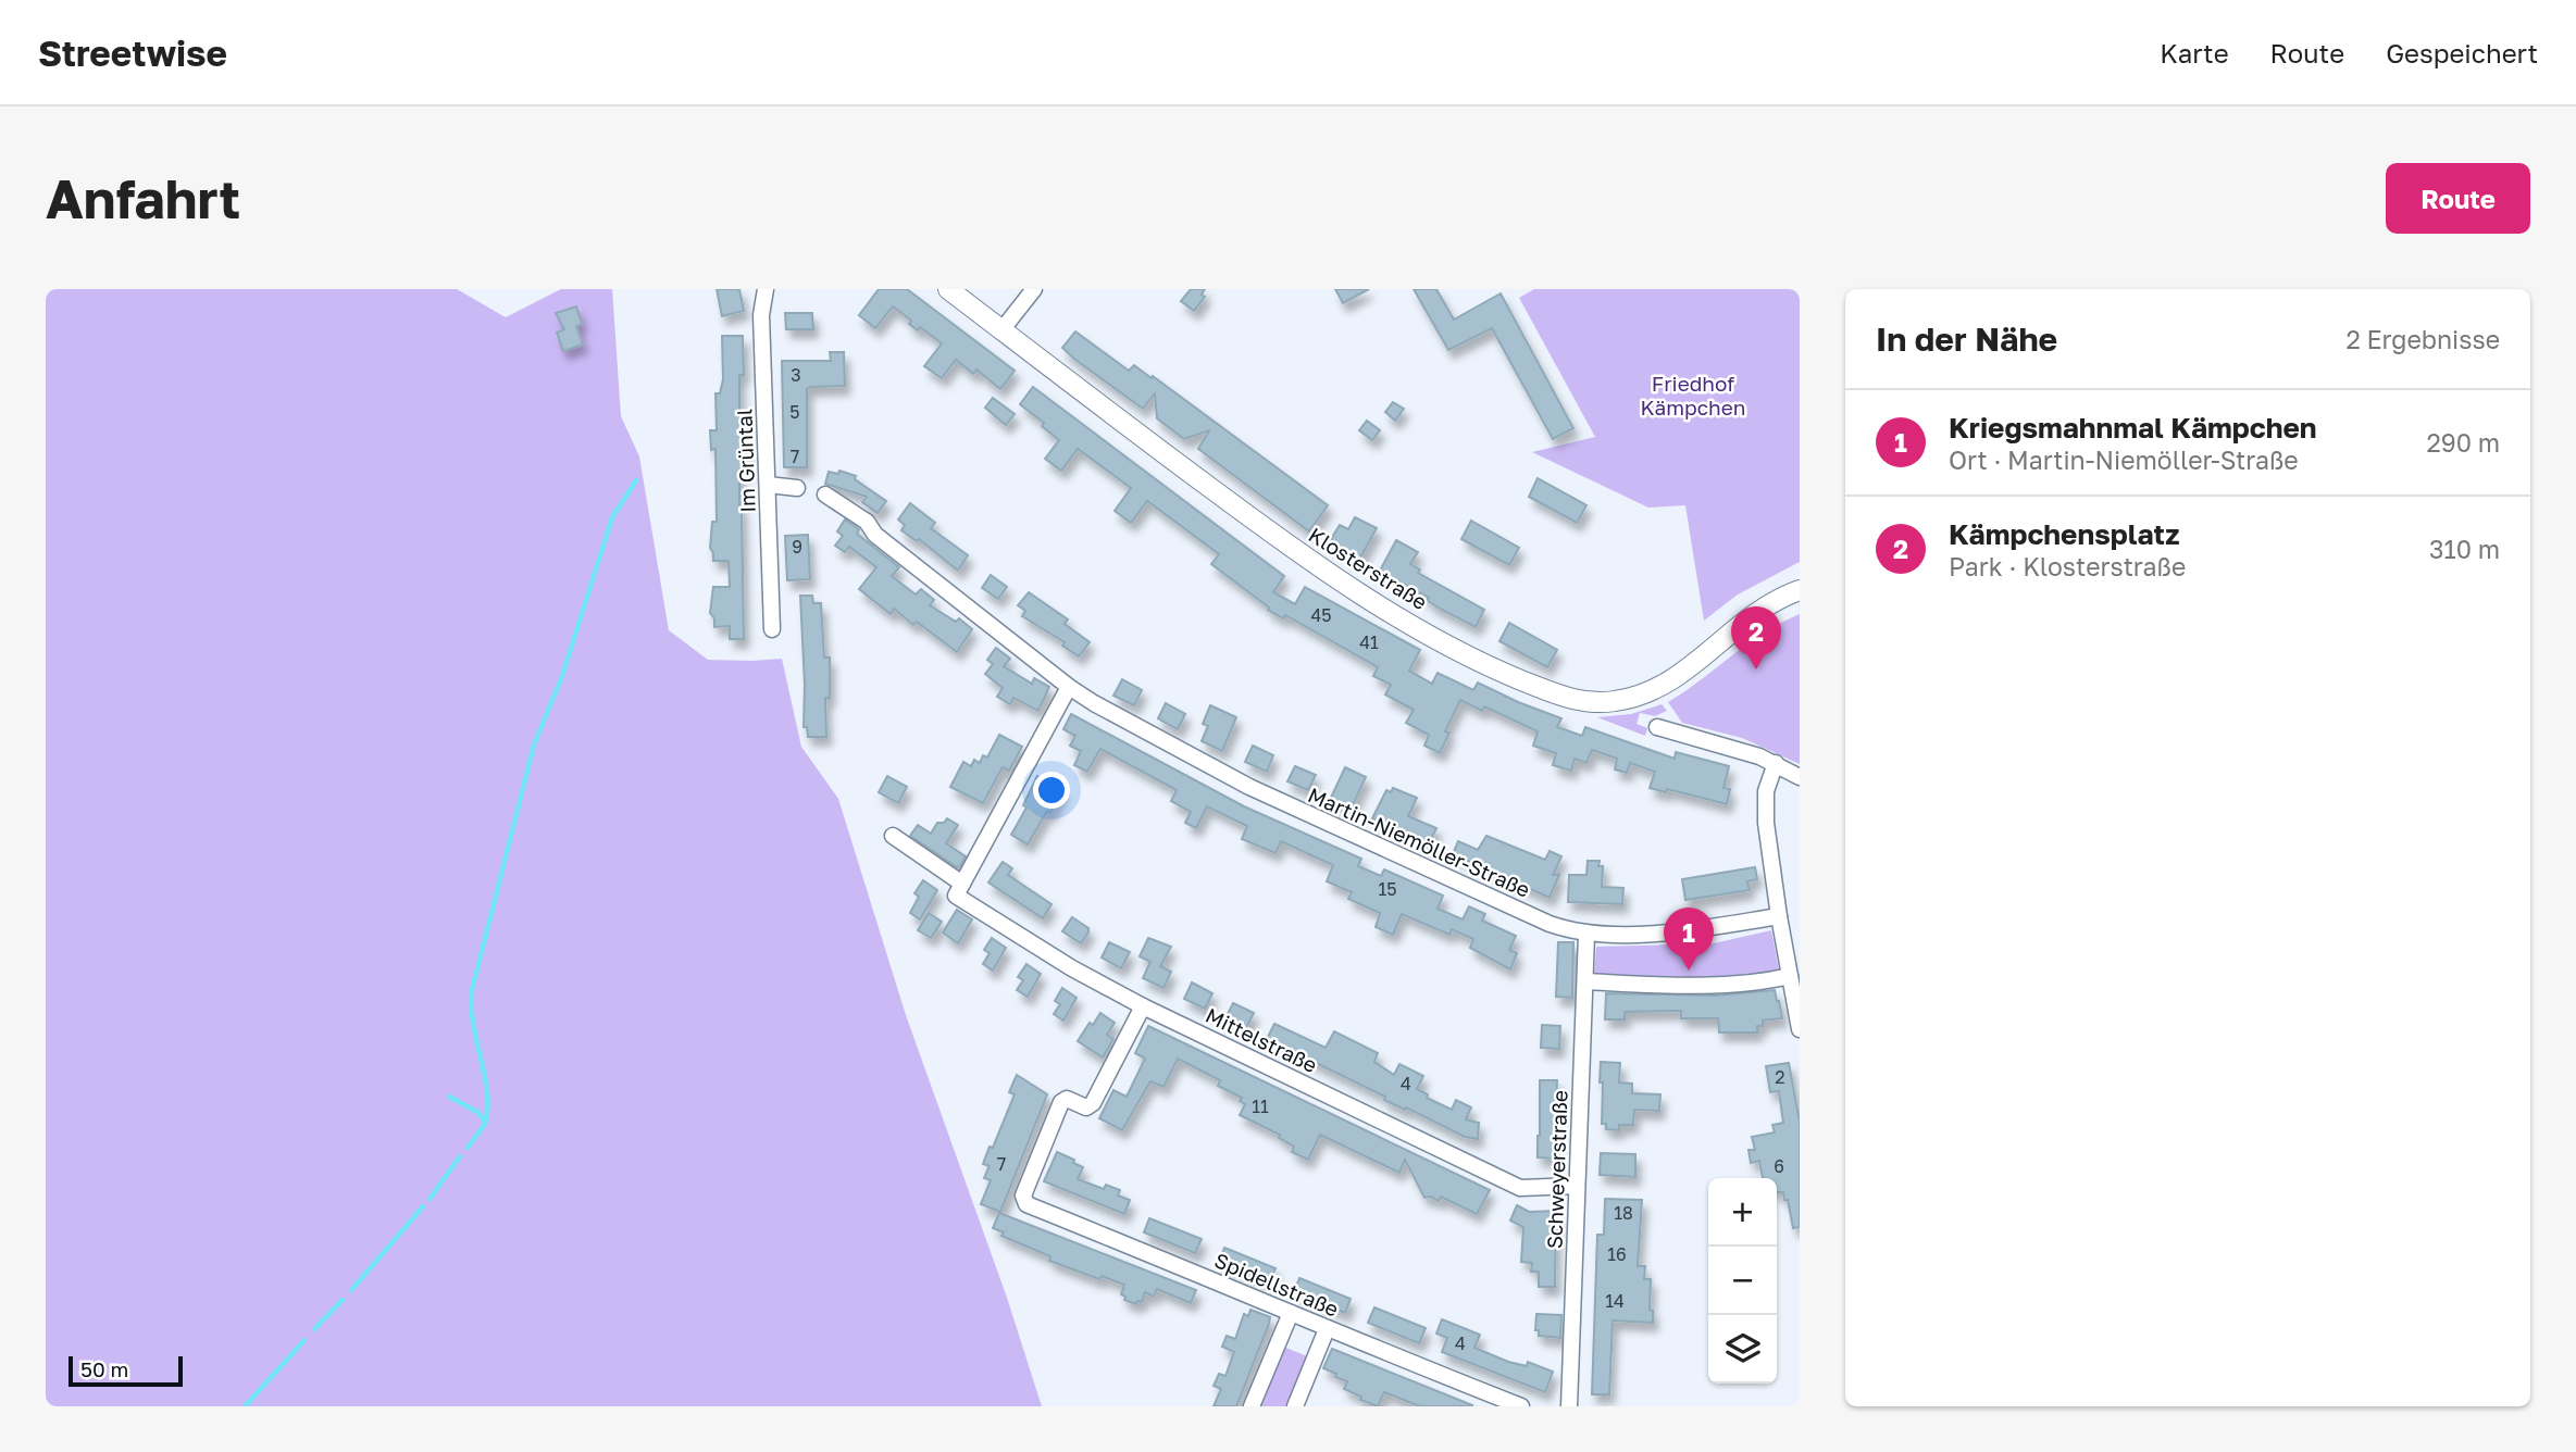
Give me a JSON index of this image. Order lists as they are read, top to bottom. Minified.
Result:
{"streets":{"main road":["Klosterstraße"],"street":["Im Grüntal","Martin-Niemöller-Straße","Mittelstraße","Schweyerstraße","Spidellstraße"]},"crossings":[["Martin-Niemöller-Straße","Schweyerstraße"],["Mittelstraße","Schweyerstraße"],["Mittelstraße","Spidellstraße"]],"parks":["Friedhof Kämpchen"],"house_numbers":["3","5","7","9","45","41","15","2","4","11","7","6","18","16","14","4"],"scale_bar":"50 m","page":{"header":"Streetwise","nav":["Karte","Route","Gespeichert"],"buttons":"Route","title":"Anfahrt","heading":["In der Nähe","2 Ergebnisse"],"list":[{"mark":"1","name":"Kriegsmahnmal Kämpchen","note":"Ort · Martin-Niemöller-Straße","value":"290 m"},{"mark":"2","name":"Kämpchensplatz","note":"Park · Klosterstraße","value":"310 m"}],"pins":["2","1"],"map_buttons":["+","−"],"scale":"50 m"}}
